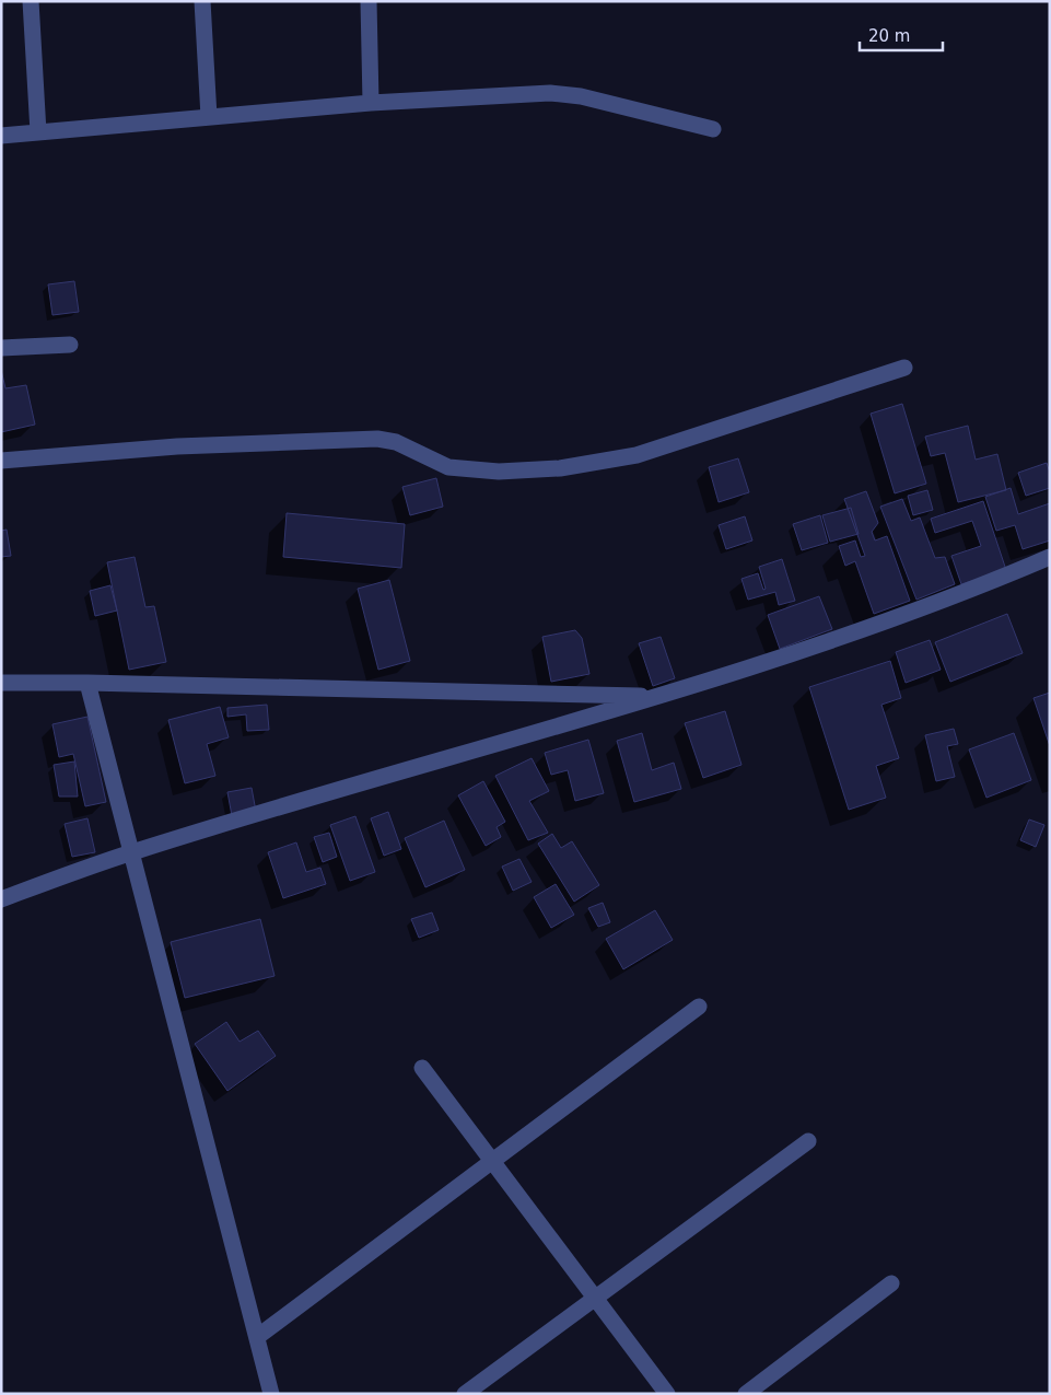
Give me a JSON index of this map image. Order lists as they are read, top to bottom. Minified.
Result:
{"scale_bar":"20 m"}
